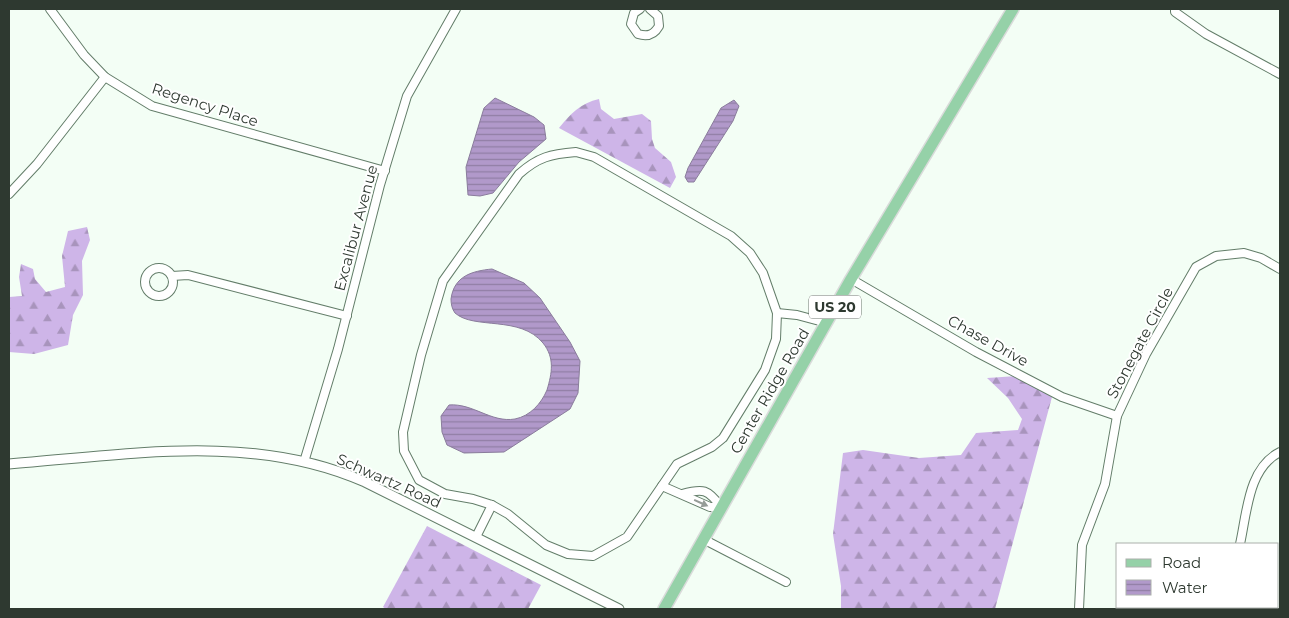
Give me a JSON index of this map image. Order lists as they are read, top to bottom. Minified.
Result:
{"streets":{"main road":["US 20","Center Ridge Road"],"street":["Regency Place","Excalibur Avenue","Chase Drive","Stonegate Circle","Schwartz Road"]},"crossings":[["Regency Place","Excalibur Avenue"],["Excalibur Avenue","Schwartz Road"],["Chase Drive","Stonegate Circle"],["Chase Drive","Center Ridge Road"]],"legend":["Road","Water"]}
